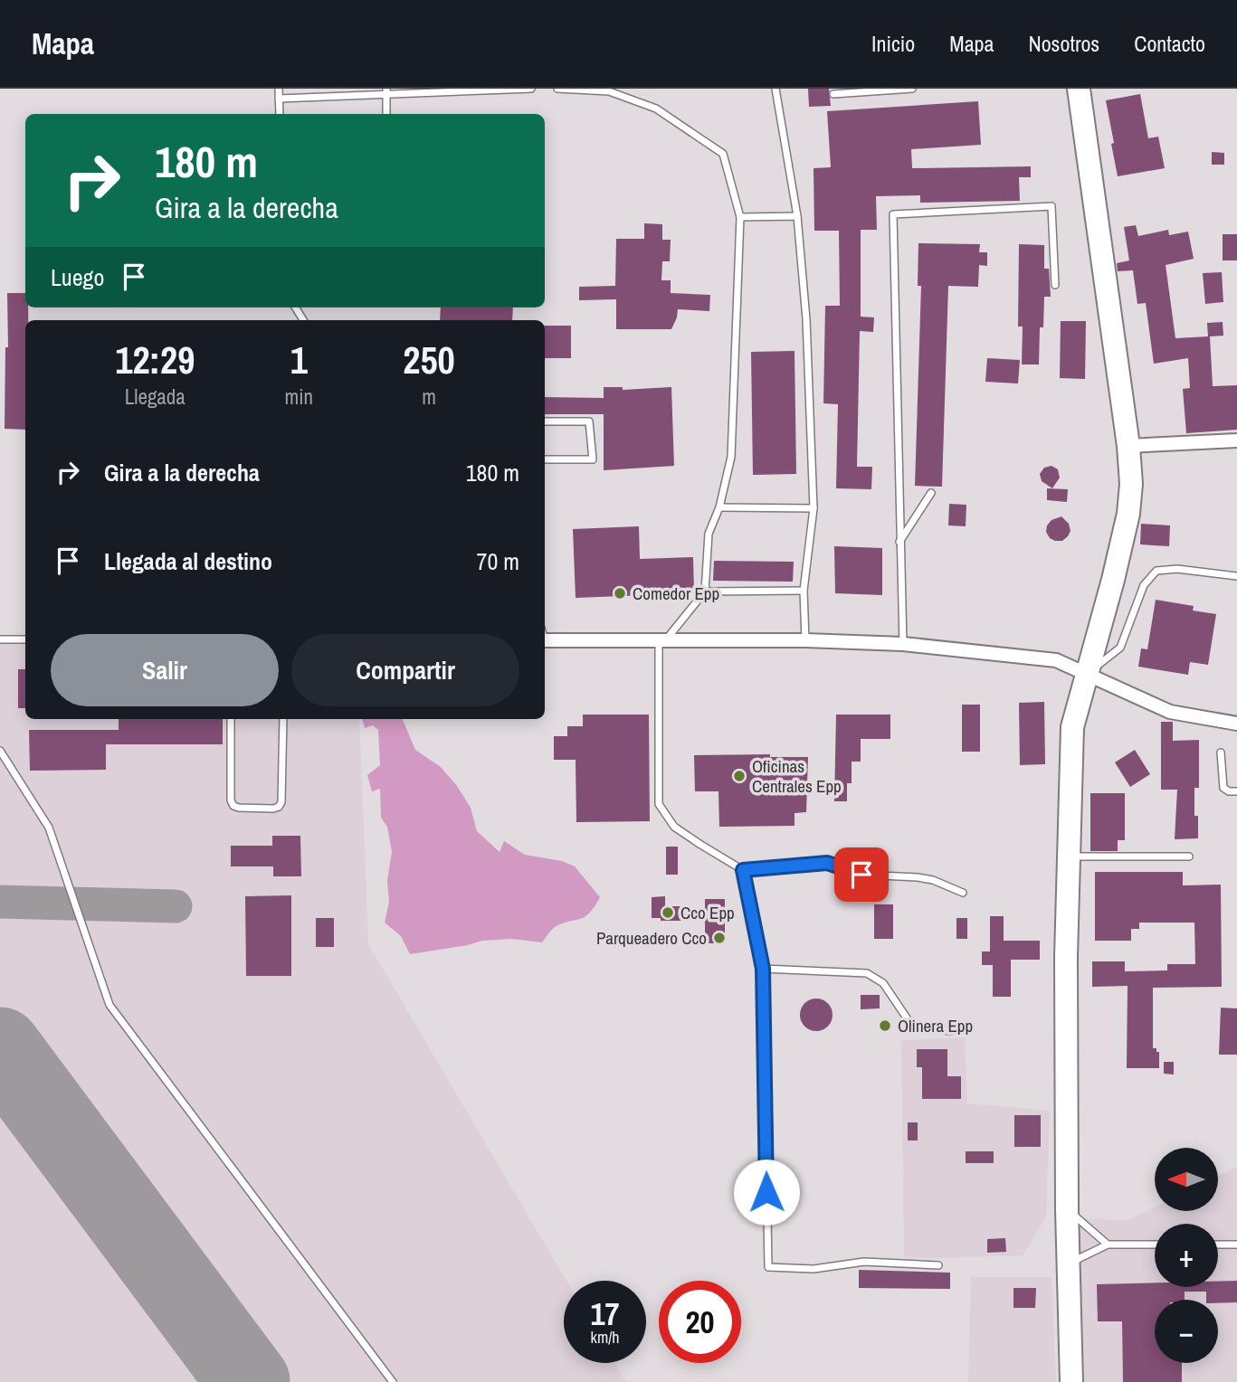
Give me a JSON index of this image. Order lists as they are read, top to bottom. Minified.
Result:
{"places":["Comedor Epp","Oficinas Centrales Epp","Cco Epp","Parqueadero Cco","Olinera Epp"],"north":"left","page":{"header":"Mapa","nav":["Inicio","Mapa","Nosotros","Contacto"],"turn":["180 m","Gira a la derecha"],"then":"Luego","eta":["12:29","Llegada","1","min","250","m"],"list":[{"name":"Gira a la derecha","value":"180 m"},{"name":"Llegada al destino","value":"70 m"}],"buttons":["Salir","Compartir"],"map_buttons":["+","−"],"speed":"17 km/h","limit":"20"}}
